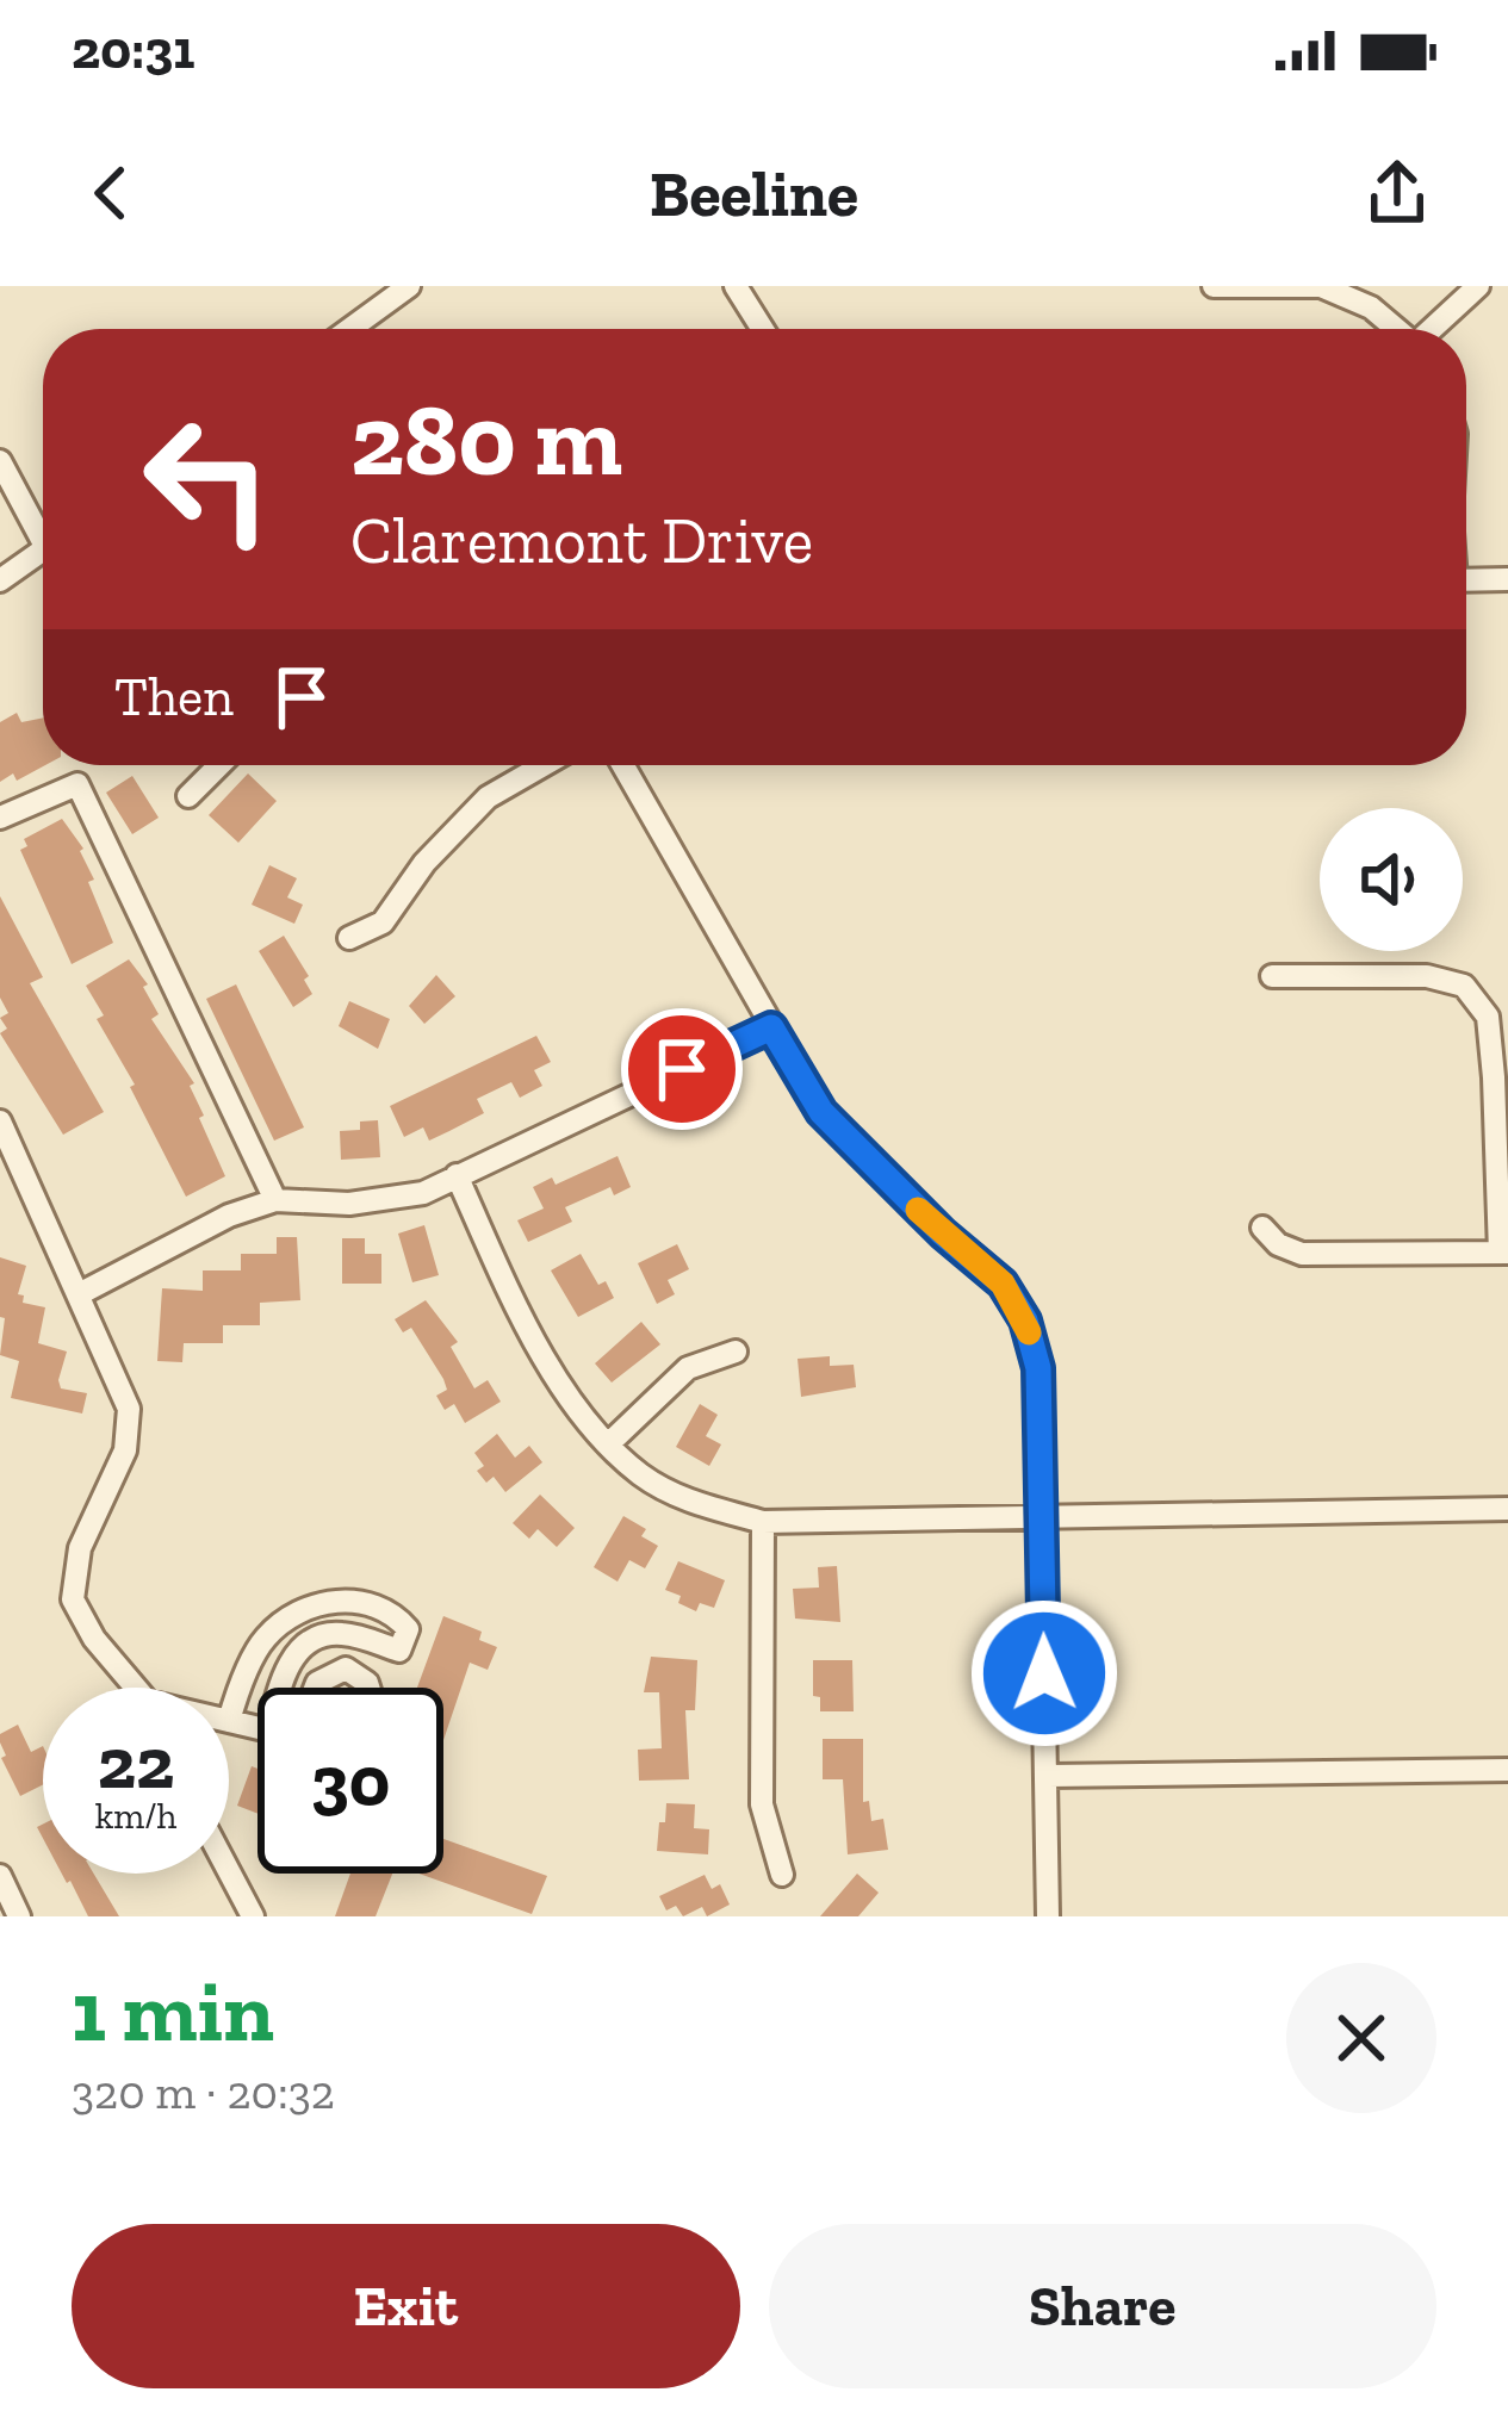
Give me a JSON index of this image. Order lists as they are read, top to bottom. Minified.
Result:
{"page":{"status":"20:31","header":"Beeline","turn":["280 m","Claremont Drive"],"then":"Then","speed":"22 km/h","limit":"30","heading":["1 min","320 m · 20:32"],"buttons":["Exit","Share"]}}
